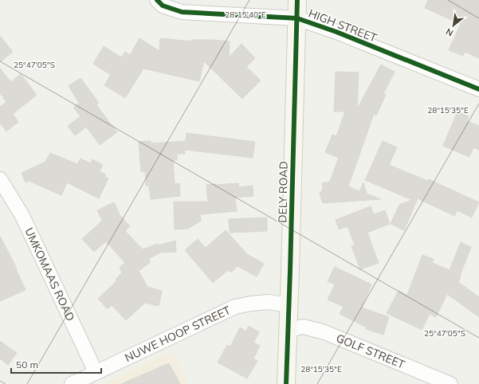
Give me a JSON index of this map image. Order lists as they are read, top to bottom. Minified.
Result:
{"streets":{"street":["HIGH STREET","DELY ROAD","UMKOMAAS ROAD","NUWE HOOP STREET","GOLF STREET"]},"crossings":[["HIGH STREET","DELY ROAD"],["DELY ROAD","NUWE HOOP STREET"],["DELY ROAD","GOLF STREET"],["UMKOMAAS ROAD","NUWE HOOP STREET"]],"scale_bar":"50 m","north":"bottom left","coordinates":["28°15'40\"E","25°47'05\"S","28°15'35\"E"]}
